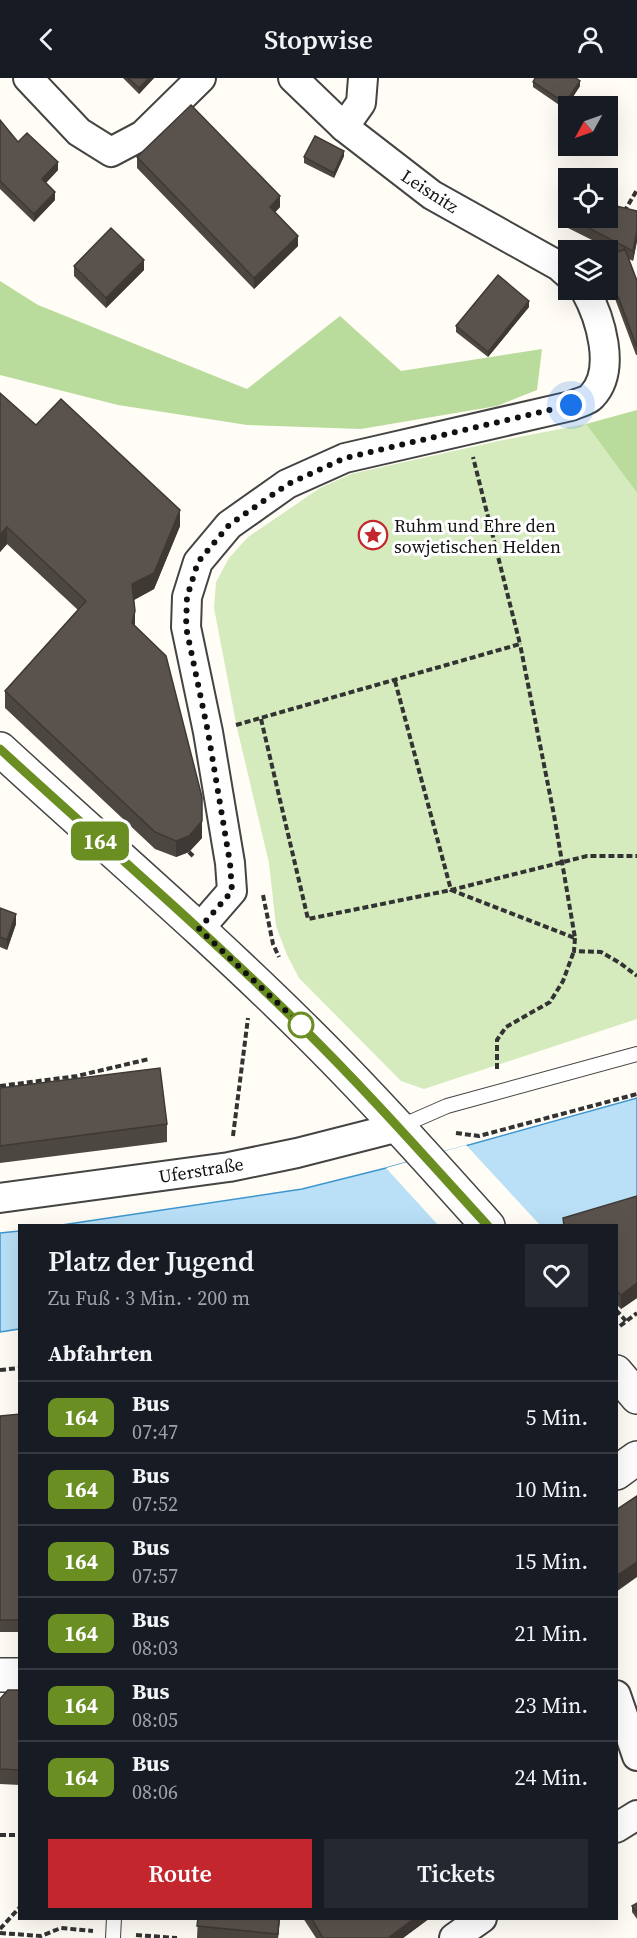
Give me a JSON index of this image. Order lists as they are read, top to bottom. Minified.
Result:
{"streets":{"street":["Leisnitz","Uferstraße"]},"places":{"place":["Ruhm und Ehre den sowjetischen Helden"]},"lines":["bus line 164"],"north":"bottom left","page":{"header":"Stopwise","on_map":"164","heading":[["Platz der Jugend","Zu Fuß · 3 Min. · 200 m"],"Abfahrten"],"list":[{"mark":"164","name":"Bus","note":"07:47","value":"5 Min."},{"mark":"164","name":"Bus","note":"07:52","value":"10 Min."},{"mark":"164","name":"Bus","note":"07:57","value":"15 Min."},{"mark":"164","name":"Bus","note":"08:03","value":"21 Min."},{"mark":"164","name":"Bus","note":"08:05","value":"23 Min."},{"mark":"164","name":"Bus","note":"08:06","value":"24 Min."}],"buttons":["Route","Tickets"]}}
